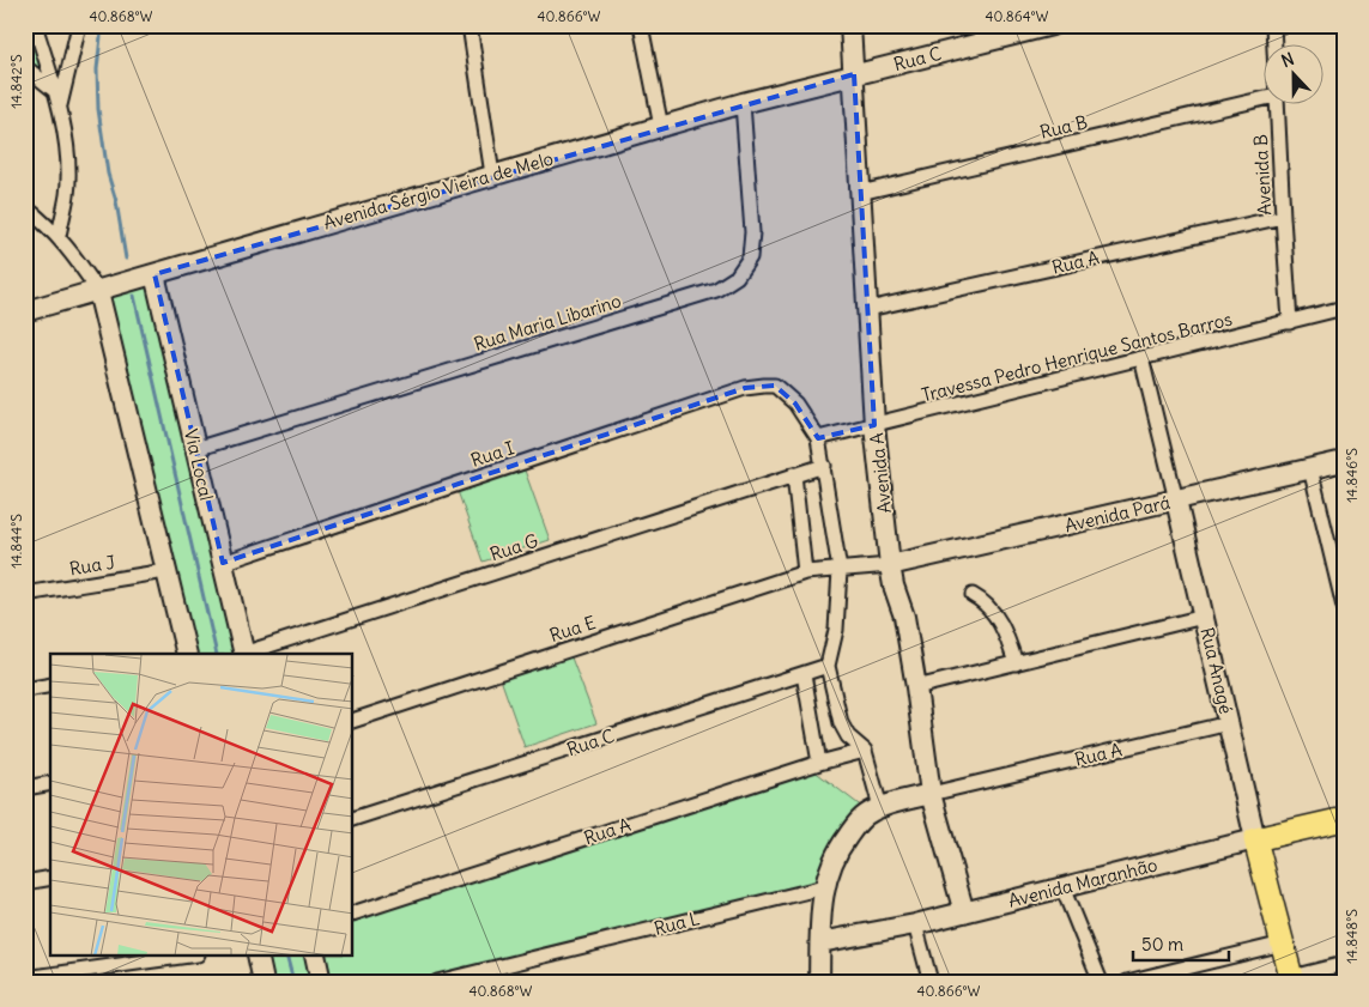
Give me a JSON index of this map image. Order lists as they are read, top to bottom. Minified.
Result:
{"streets":{"main road":["Rua Anagé","Avenida Maranhão"],"street":["Rua C","Rua B","Avenida B","Avenida Sérgio Vieira de Melo","Rua A","Rua Maria Libarino","Travessa Pedro Henrique Santos Barros","Rua I","Via Local","Avenida A","Avenida Pará","Rua G","Rua J","Rua E","Rua L"]},"crossings":[["Rua C","Avenida Sérgio Vieira de Melo"],["Rua C","Avenida A"],["Rua B","Avenida A"],["Avenida B","Rua A"],["Avenida B","Travessa Pedro Henrique Santos Barros"],["Avenida Sérgio Vieira de Melo","Rua Maria Libarino"],["Avenida Sérgio Vieira de Melo","Via Local"],["Avenida Sérgio Vieira de Melo","Avenida A"],["Rua A","Avenida A"],["Rua A","Rua Anagé"],["Rua Maria Libarino","Via Local"],["Travessa Pedro Henrique Santos Barros","Rua I"],["Travessa Pedro Henrique Santos Barros","Avenida A"],["Travessa Pedro Henrique Santos Barros","Rua Anagé"],["Rua I","Via Local"],["Avenida A","Avenida Pará"],["Avenida A","Rua E"],["Avenida A","Avenida Maranhão"],["Avenida Pará","Rua E"],["Avenida Pará","Rua Anagé"],["Rua Anagé","Avenida Maranhão"]],"scale_bar":"50 m","north":"top","coordinates":["40.868°W","40.866°W","40.864°W","14.842°S","14.846°S","14.844°S","14.848°S"]}
